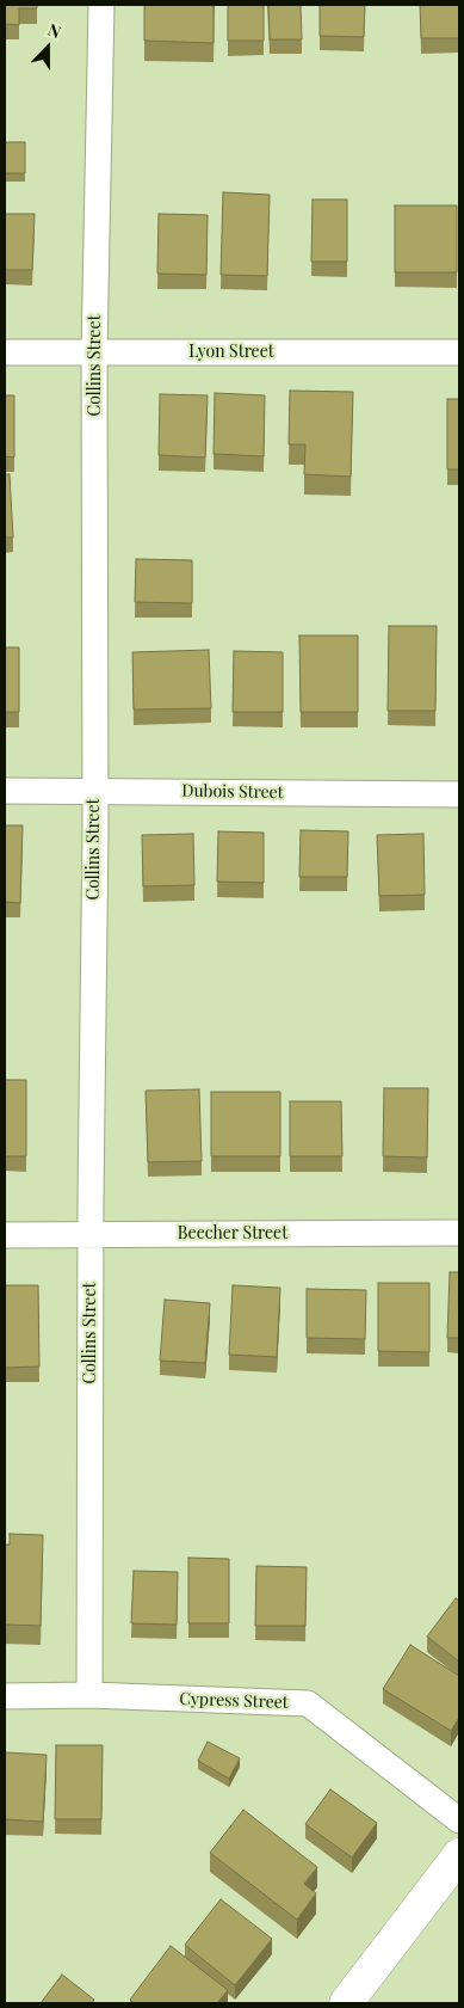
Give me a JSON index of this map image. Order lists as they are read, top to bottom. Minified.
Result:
{"streets":{"street":["Lyon Street","Collins Street","Dubois Street","Beecher Street","Cypress Street"]},"crossings":[["Lyon Street","Collins Street"],["Collins Street","Dubois Street"],["Collins Street","Beecher Street"],["Collins Street","Cypress Street"]],"north":"top"}
